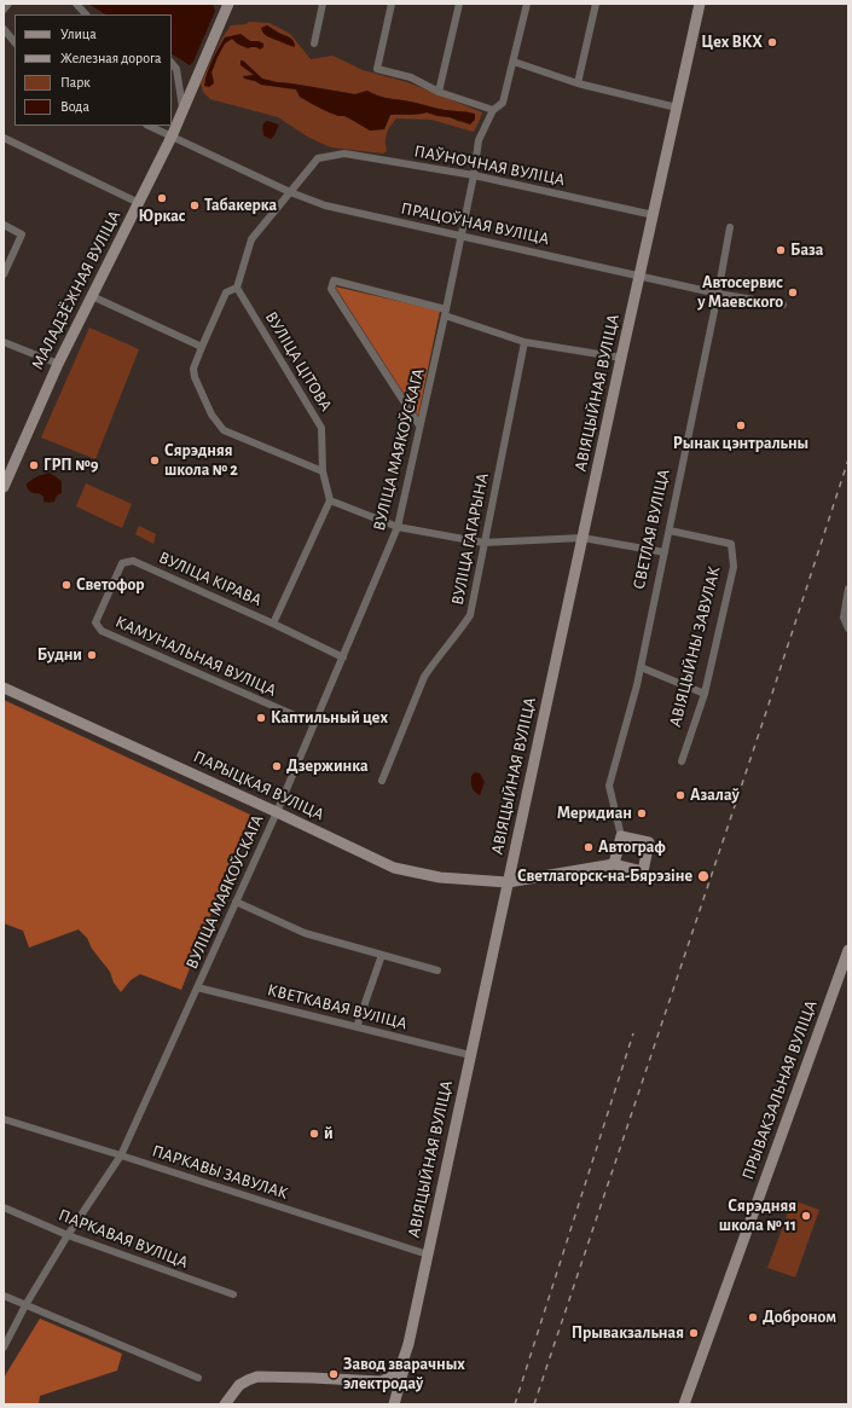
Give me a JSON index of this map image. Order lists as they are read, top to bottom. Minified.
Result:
{"streets":{"street":["ПАЎНОЧНАЯ ВУЛІЦА","ПРАЦОЎНАЯ ВУЛІЦА","МАЛАДЗЁЖНАЯ ВУЛІЦА","ВУЛІЦА ЦІТОВА","АВІЯЦЫЙНАЯ ВУЛІЦА","ВУЛІЦА МАЯКОЎСКАГА","СВЕТЛАЯ ВУЛІЦА","ВУЛІЦА ГАГАРЫНА","ВУЛІЦА КІРАВА","АВІЯЦЫЙНЫ ЗАВУЛАК","КАМУНАЛЬНАЯ ВУЛІЦА","ПАРЫЦКАЯ ВУЛІЦА","КВЕТКАВАЯ ВУЛІЦА","ПРЫВАКЗАЛЬНАЯ ВУЛІЦА","ПАРКАВЫ ЗАВУЛАК","ПАРКАВАЯ ВУЛІЦА"]},"crossings":[["ПАЎНОЧНАЯ ВУЛІЦА","ПРАЦОЎНАЯ ВУЛІЦА"],["ПАЎНОЧНАЯ ВУЛІЦА","АВІЯЦЫЙНАЯ ВУЛІЦА"],["ПАЎНОЧНАЯ ВУЛІЦА","ВУЛІЦА МАЯКОЎСКАГА"],["ПРАЦОЎНАЯ ВУЛІЦА","МАЛАДЗЁЖНАЯ ВУЛІЦА"],["ПРАЦОЎНАЯ ВУЛІЦА","АВІЯЦЫЙНАЯ ВУЛІЦА"],["ПРАЦОЎНАЯ ВУЛІЦА","ВУЛІЦА МАЯКОЎСКАГА"],["ПРАЦОЎНАЯ ВУЛІЦА","СВЕТЛАЯ ВУЛІЦА"],["АВІЯЦЫЙНАЯ ВУЛІЦА","ПАРЫЦКАЯ ВУЛІЦА"],["АВІЯЦЫЙНАЯ ВУЛІЦА","КВЕТКАВАЯ ВУЛІЦА"],["АВІЯЦЫЙНАЯ ВУЛІЦА","ПАРКАВЫ ЗАВУЛАК"],["ВУЛІЦА МАЯКОЎСКАГА","ВУЛІЦА КІРАВА"],["ВУЛІЦА МАЯКОЎСКАГА","КАМУНАЛЬНАЯ ВУЛІЦА"],["ВУЛІЦА МАЯКОЎСКАГА","ПАРЫЦКАЯ ВУЛІЦА"],["ВУЛІЦА МАЯКОЎСКАГА","КВЕТКАВАЯ ВУЛІЦА"],["ВУЛІЦА МАЯКОЎСКАГА","ПАРКАВЫ ЗАВУЛАК"],["ВУЛІЦА МАЯКОЎСКАГА","ПАРКАВАЯ ВУЛІЦА"],["СВЕТЛАЯ ВУЛІЦА","АВІЯЦЫЙНЫ ЗАВУЛАК"],["ВУЛІЦА КІРАВА","КАМУНАЛЬНАЯ ВУЛІЦА"]],"places":["Цех ВКХ","Юркас","Табакерка","База","Автосервис у Маевского","Рынак цэнтральны","Сярэдняя школа № 2","ГРП №9","Светофор","Будни","Каптильный цех","Дзержинка","Азалаў","Меридиан","Автограф","Светлагорск-на-Бярэзіне","й","Сярэдняя школа № 11","Доброном","Прывакзальная","Завод зварачных электродаў"],"legend":["Улица","Железная дорога","Парк","Вода"]}
